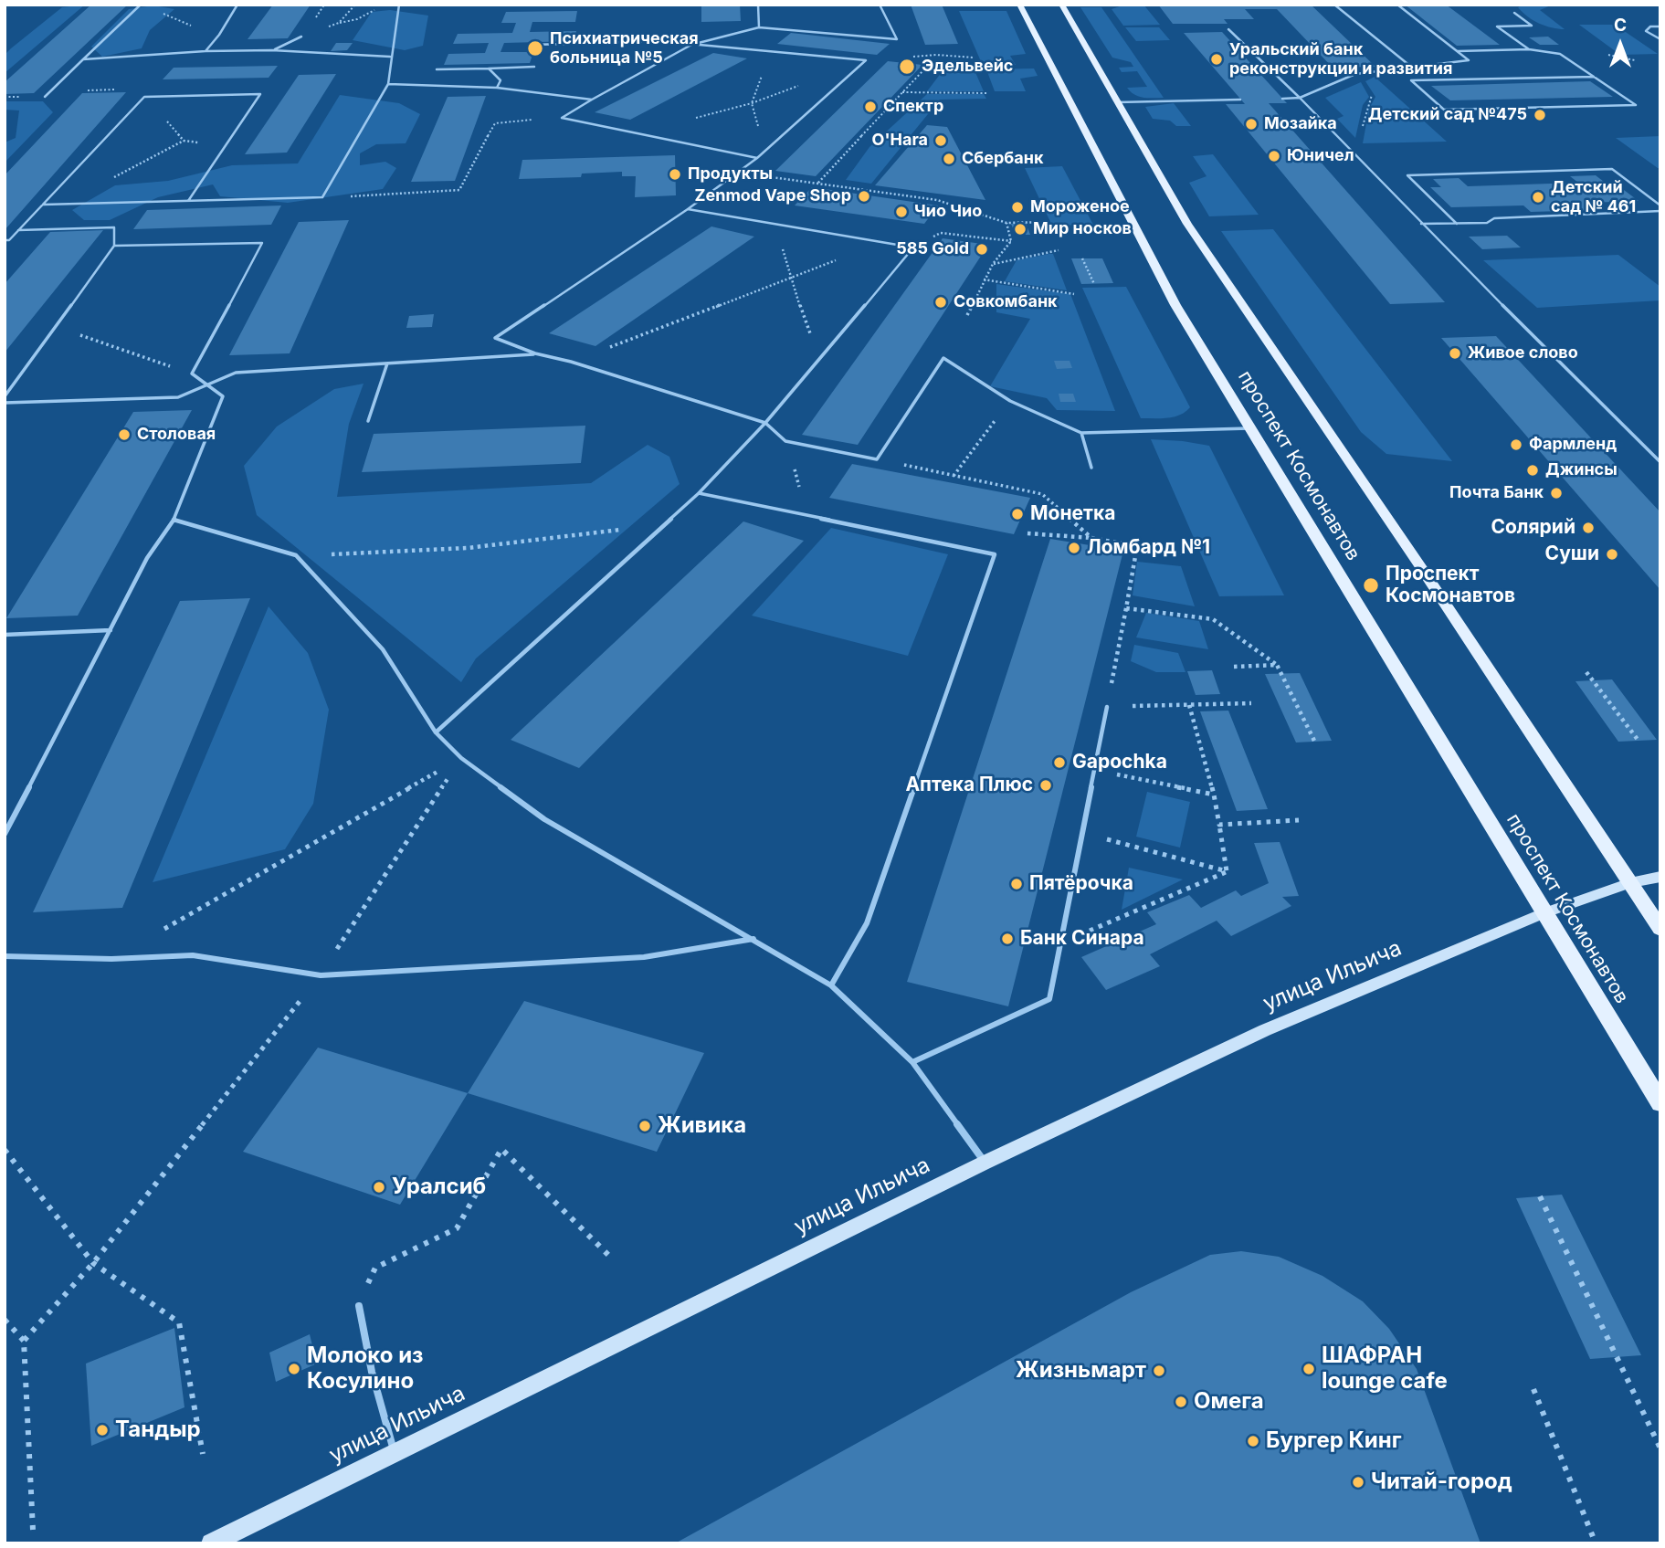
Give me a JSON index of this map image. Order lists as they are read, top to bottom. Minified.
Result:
{"streets":{"main road":["проспект Космонавтов","улица Ильича"]},"crossings":[["проспект Космонавтов","улица Ильича"]],"places":["Психиатрическая больница №5","Уральский банк реконструкции и развития","Эдельвейс","Спектр","Детский сад №475","Мозайка","O'Hara","Юничел","Сбербанк","Продукты","Zenmod Vape Shop","Детский сад № 461","Мороженое","Чио Чио","Мир носков","585 Gold","Совкомбанк","Живое слово","Столовая","Фармленд","Джинсы","Почта Банк","Монетка","Солярий","Ломбард №1","Суши","Проспект Космонавтов","Gapochka","Аптека Плюс","Пятёрочка","Банк Синара","Живика","Уралсиб","Молоко из Косулино","ШАФРАН lounge cafe","Жизньмарт","Омега","Тандыр","Бургер Кинг","Читай-город"],"north":"top"}
